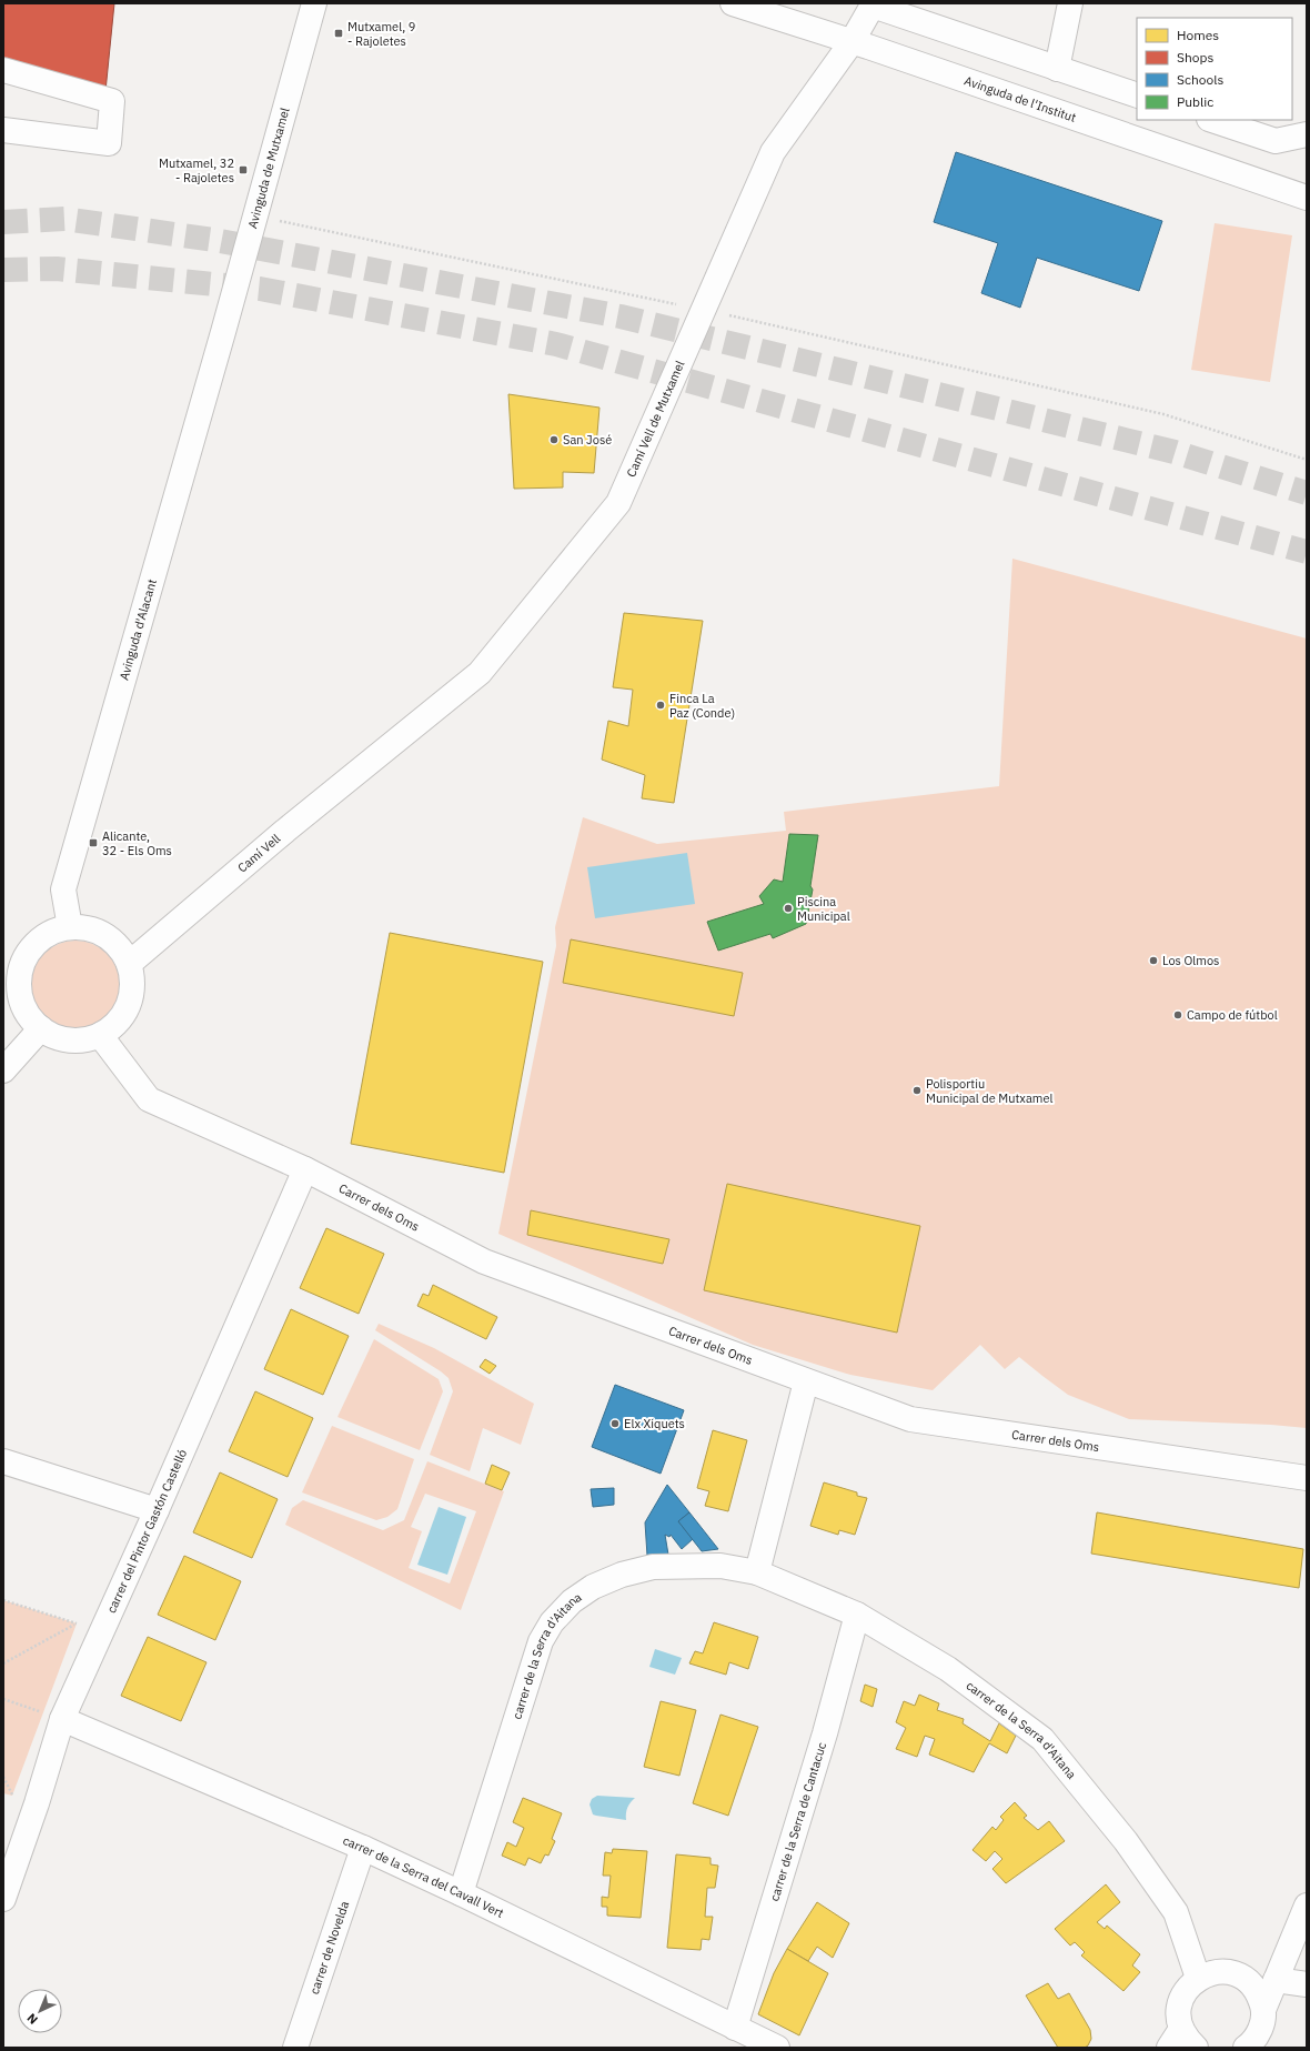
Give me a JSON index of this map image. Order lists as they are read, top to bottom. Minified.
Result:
{"streets":{"street":["Avinguda de l'Institut","Avinguda de Mutxamel","Camí Vell de Mutxamel","Avinguda d'Alacant","Camí Vell","Carrer dels Oms","carrer del Pintor Gastón Castelló","carrer de la Serra d'Aitana","carrer de la Serra de Cantacuc","carrer de la Serra del Cavall Vert","carrer de Novelda"]},"crossings":[["Avinguda de l'Institut","Camí Vell de Mutxamel"],["Avinguda de Mutxamel","Avinguda d'Alacant"],["Camí Vell de Mutxamel","Camí Vell"],["Avinguda d'Alacant","Camí Vell"],["Avinguda d'Alacant","Carrer dels Oms"],["Camí Vell","Carrer dels Oms"],["Carrer dels Oms","carrer del Pintor Gastón Castelló"],["carrer del Pintor Gastón Castelló","carrer de la Serra del Cavall Vert"],["carrer de la Serra d'Aitana","carrer de la Serra de Cantacuc"],["carrer de la Serra d'Aitana","carrer de la Serra del Cavall Vert"],["carrer de la Serra de Cantacuc","carrer de la Serra del Cavall Vert"],["carrer de la Serra del Cavall Vert","carrer de Novelda"]],"places":{"transit":["Mutxamel, 9 - Rajoletes","Mutxamel, 32 - Rajoletes","Alicante, 32 - Els Oms"],"other":["San José","Finca La Paz (Conde)","Piscina Municipal","Los Olmos","Campo de fútbol","Polisportiu Municipal de Mutxamel","Elx Xiquets"]},"legend":["Homes","Shops","Schools","Public"],"north":"bottom left"}
